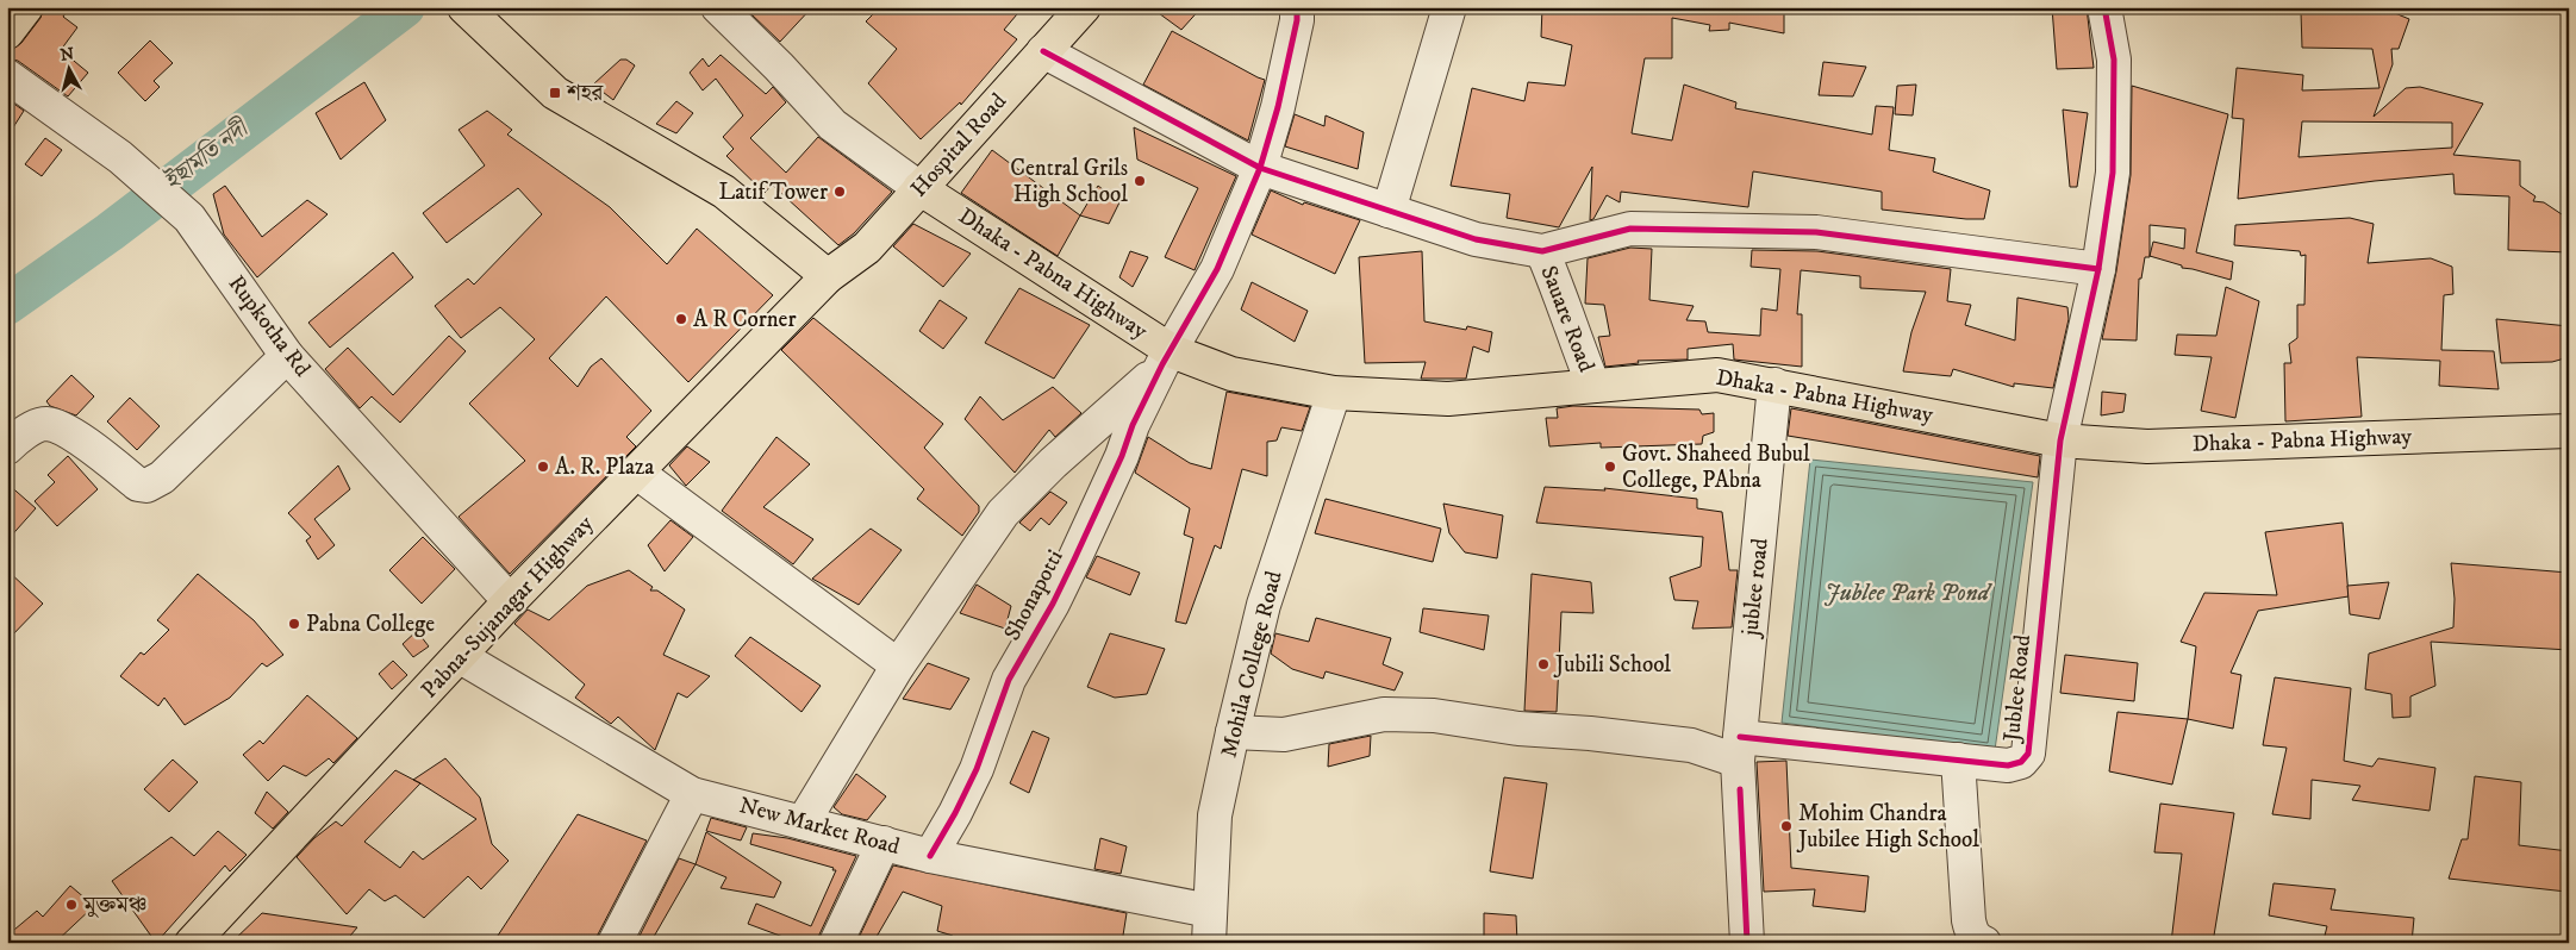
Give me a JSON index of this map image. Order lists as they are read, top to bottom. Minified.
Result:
{"streets":{"main road":["Hospital Road","Dhaka - Pabna Highway","Pabna-Sujanagar Highway"],"street":["Sauare Road","Rupkotha Rd","jublee road","Shonapotti","Mohila College Road","Jublee Road","New Market Road"]},"crossings":[["Hospital Road","Dhaka - Pabna Highway"],["Hospital Road","Pabna-Sujanagar Highway"],["Dhaka - Pabna Highway","Sauare Road"],["Dhaka - Pabna Highway","jublee road"],["Dhaka - Pabna Highway","Shonapotti"],["Dhaka - Pabna Highway","Mohila College Road"],["Dhaka - Pabna Highway","Jublee Road"],["Rupkotha Rd","Pabna-Sujanagar Highway"],["jublee road","Jublee Road"],["Shonapotti","New Market Road"],["Pabna-Sujanagar Highway","New Market Road"],["Mohila College Road","Jublee Road"],["Mohila College Road","New Market Road"]],"water":["ইছামতি নদী","Jublee Park Pond"],"places":{"transit":["শহর"],"other":["Central Grils High School","Latif Tower","A R Corner","A. R. Plaza","Govt. Shaheed Bubul College, PAbna","Pabna College","Jubili School","Mohim Chandra Jubilee High School","মুক্তমঞ্চ"]},"north":"top"}
